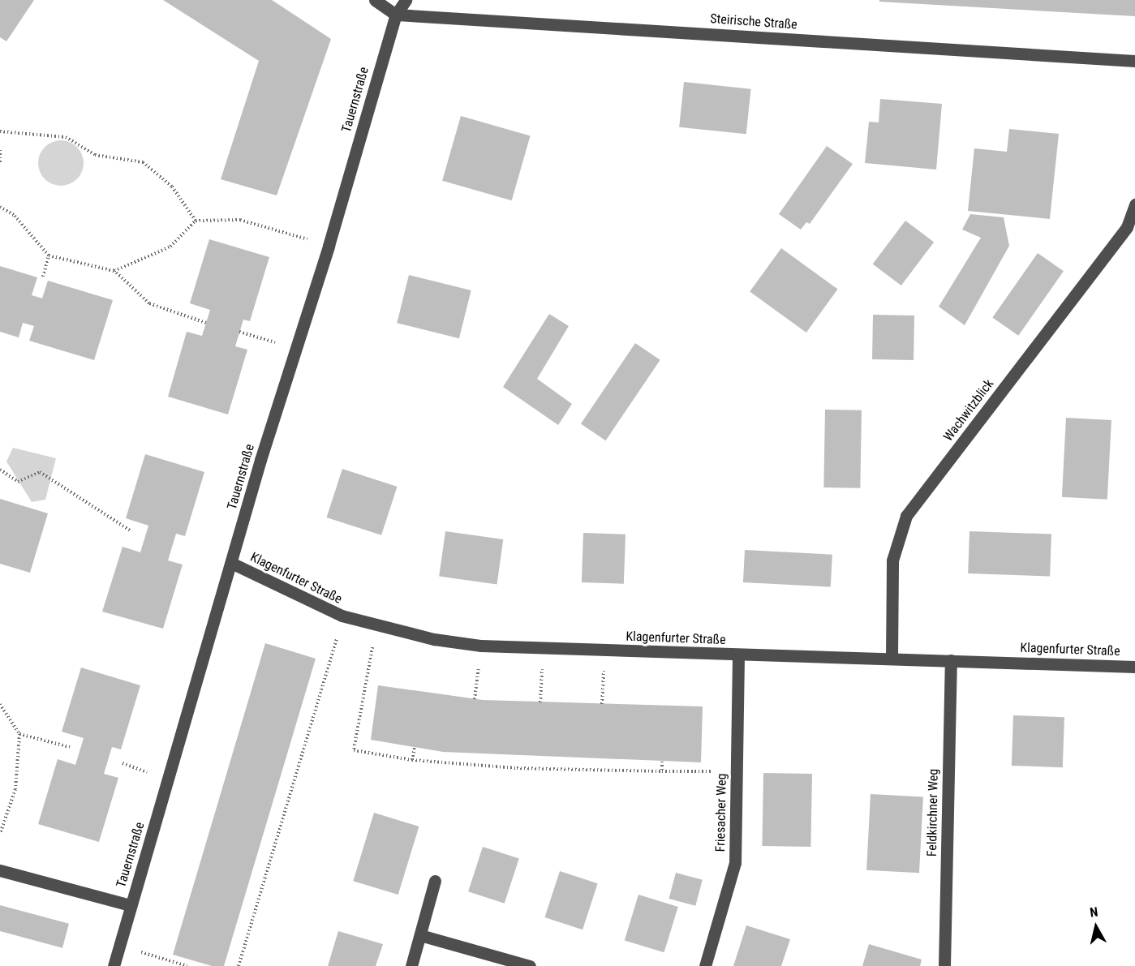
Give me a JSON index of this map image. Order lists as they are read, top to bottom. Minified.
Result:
{"streets":{"street":["Steirische Straße","Tauernstraße","Wachwitzblick","Klagenfurter Straße","Friesacher Weg","Feldkirchner Weg"]},"crossings":[["Steirische Straße","Tauernstraße"],["Tauernstraße","Klagenfurter Straße"],["Wachwitzblick","Klagenfurter Straße"],["Klagenfurter Straße","Friesacher Weg"],["Klagenfurter Straße","Feldkirchner Weg"]],"north":"top"}
